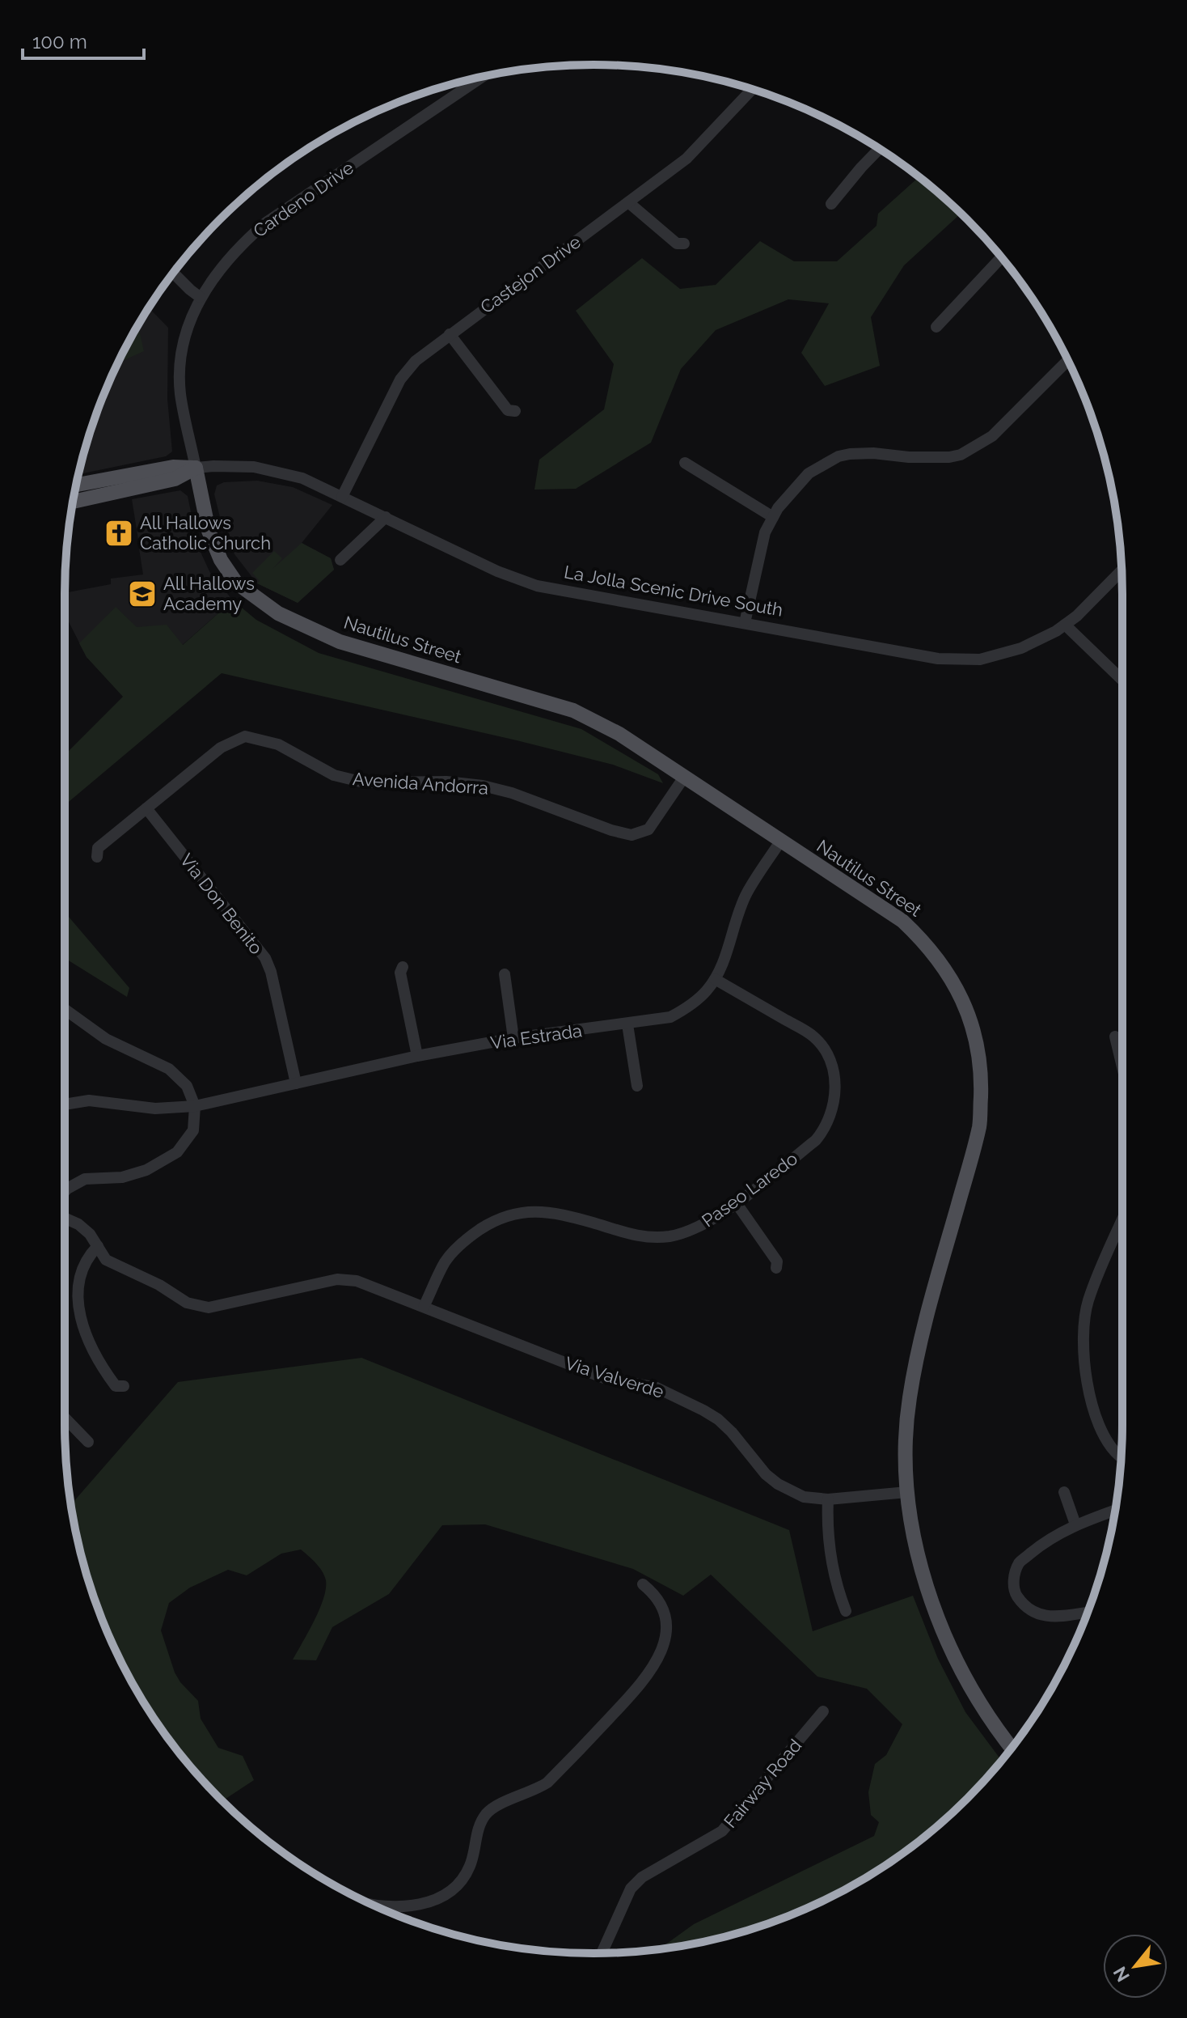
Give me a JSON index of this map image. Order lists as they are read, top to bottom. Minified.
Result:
{"streets":{"main road":["La Jolla Scenic Drive South","Nautilus Street"],"street":["Cardeno Drive","Castejon Drive","Avenida Andorra","Via Don Benito","Via Estrada","Paseo Laredo","Via Valverde","Fairway Road"]},"crossings":[["Cardeno Drive","La Jolla Scenic Drive South"],["Cardeno Drive","Nautilus Street"],["Castejon Drive","La Jolla Scenic Drive South"],["La Jolla Scenic Drive South","Nautilus Street"],["Nautilus Street","Avenida Andorra"],["Nautilus Street","Via Estrada"],["Nautilus Street","Via Valverde"],["Avenida Andorra","Via Don Benito"],["Via Don Benito","Via Estrada"],["Via Estrada","Paseo Laredo"],["Paseo Laredo","Via Valverde"]],"places":{"church":["All Hallows Catholic Church"],"school or university":["All Hallows Academy"]},"scale_bar":"100 m","north":"bottom left"}
